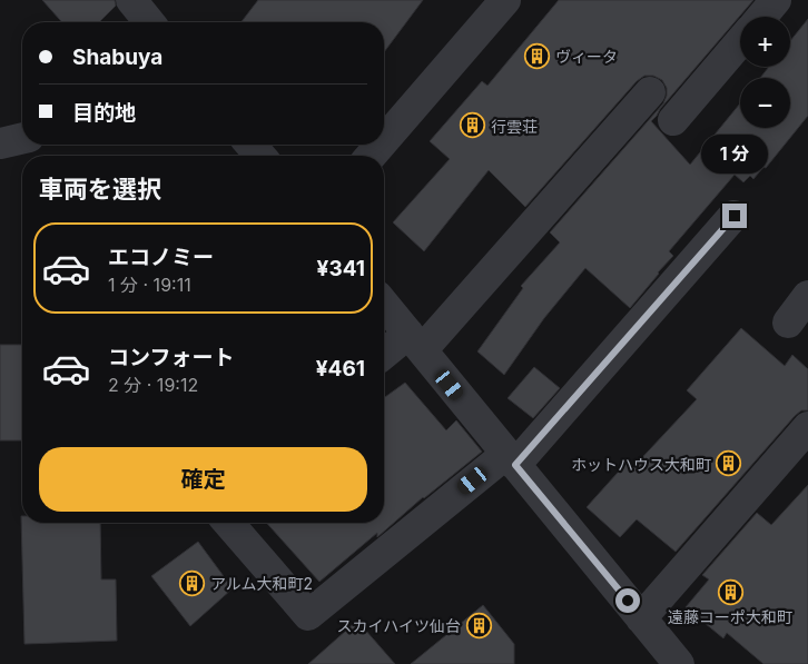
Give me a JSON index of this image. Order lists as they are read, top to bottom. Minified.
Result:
{"places":{"building":["ヴィータ","行雲荘","ホットハウス大和町","アルム大和町2","遠藤コーポ大和町","スカイハイツ仙台"]},"page":{"map_buttons":["+","−"],"banner":["Shabuya","目的地"],"bubble":"1 分","heading":"車両を選択","list":[{"name":"エコノミー","note":"1 分 · 19:11","value":"¥341"},{"name":"コンフォート","note":"2 分 · 19:12","value":"¥461"}],"buttons":"確定"}}
